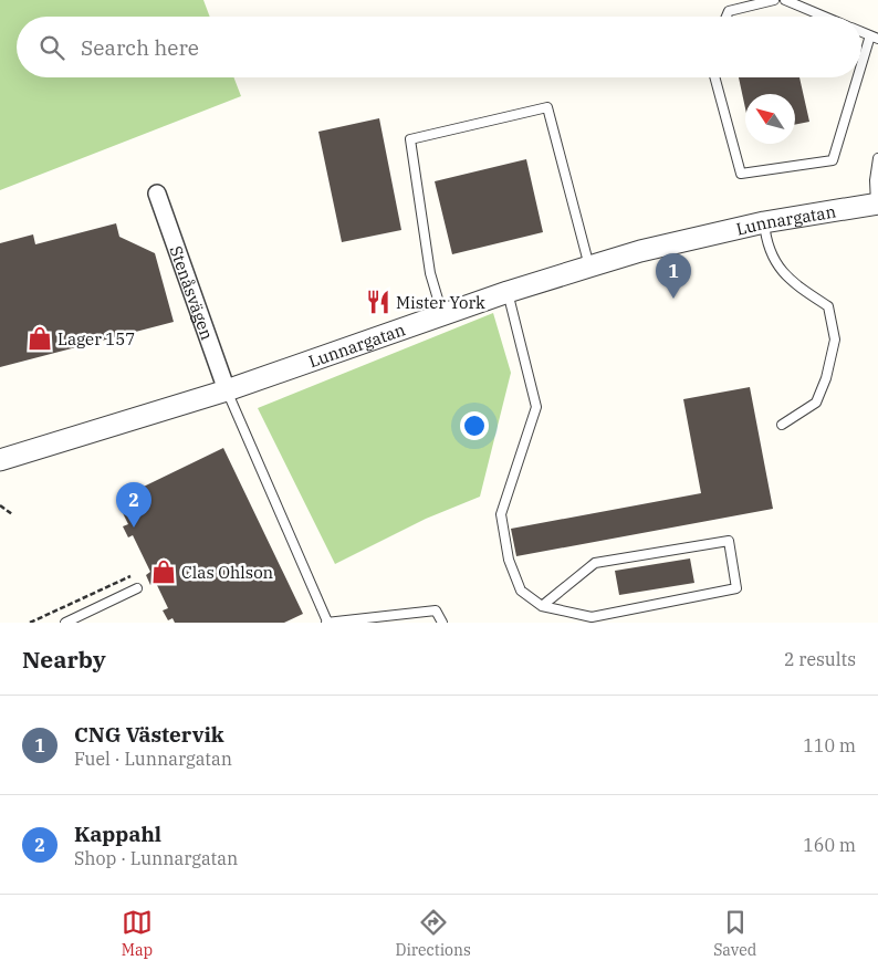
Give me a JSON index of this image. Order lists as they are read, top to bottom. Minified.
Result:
{"streets":{"street":["Lunnargatan","Stenåsvägen"]},"crossings":[["Lunnargatan","Stenåsvägen"]],"places":{"restaurant":["Mister York"],"shop":["Lager 157","Clas Ohlson"]},"north":"top left","page":{"search":"Search here","pins":["1","2"],"heading":["Nearby","2 results"],"list":[{"mark":"1","name":"CNG Västervik","note":"Fuel · Lunnargatan","value":"110 m"},{"mark":"2","name":"Kappahl","note":"Shop · Lunnargatan","value":"160 m"}],"nav":["Map","Directions","Saved"]}}
